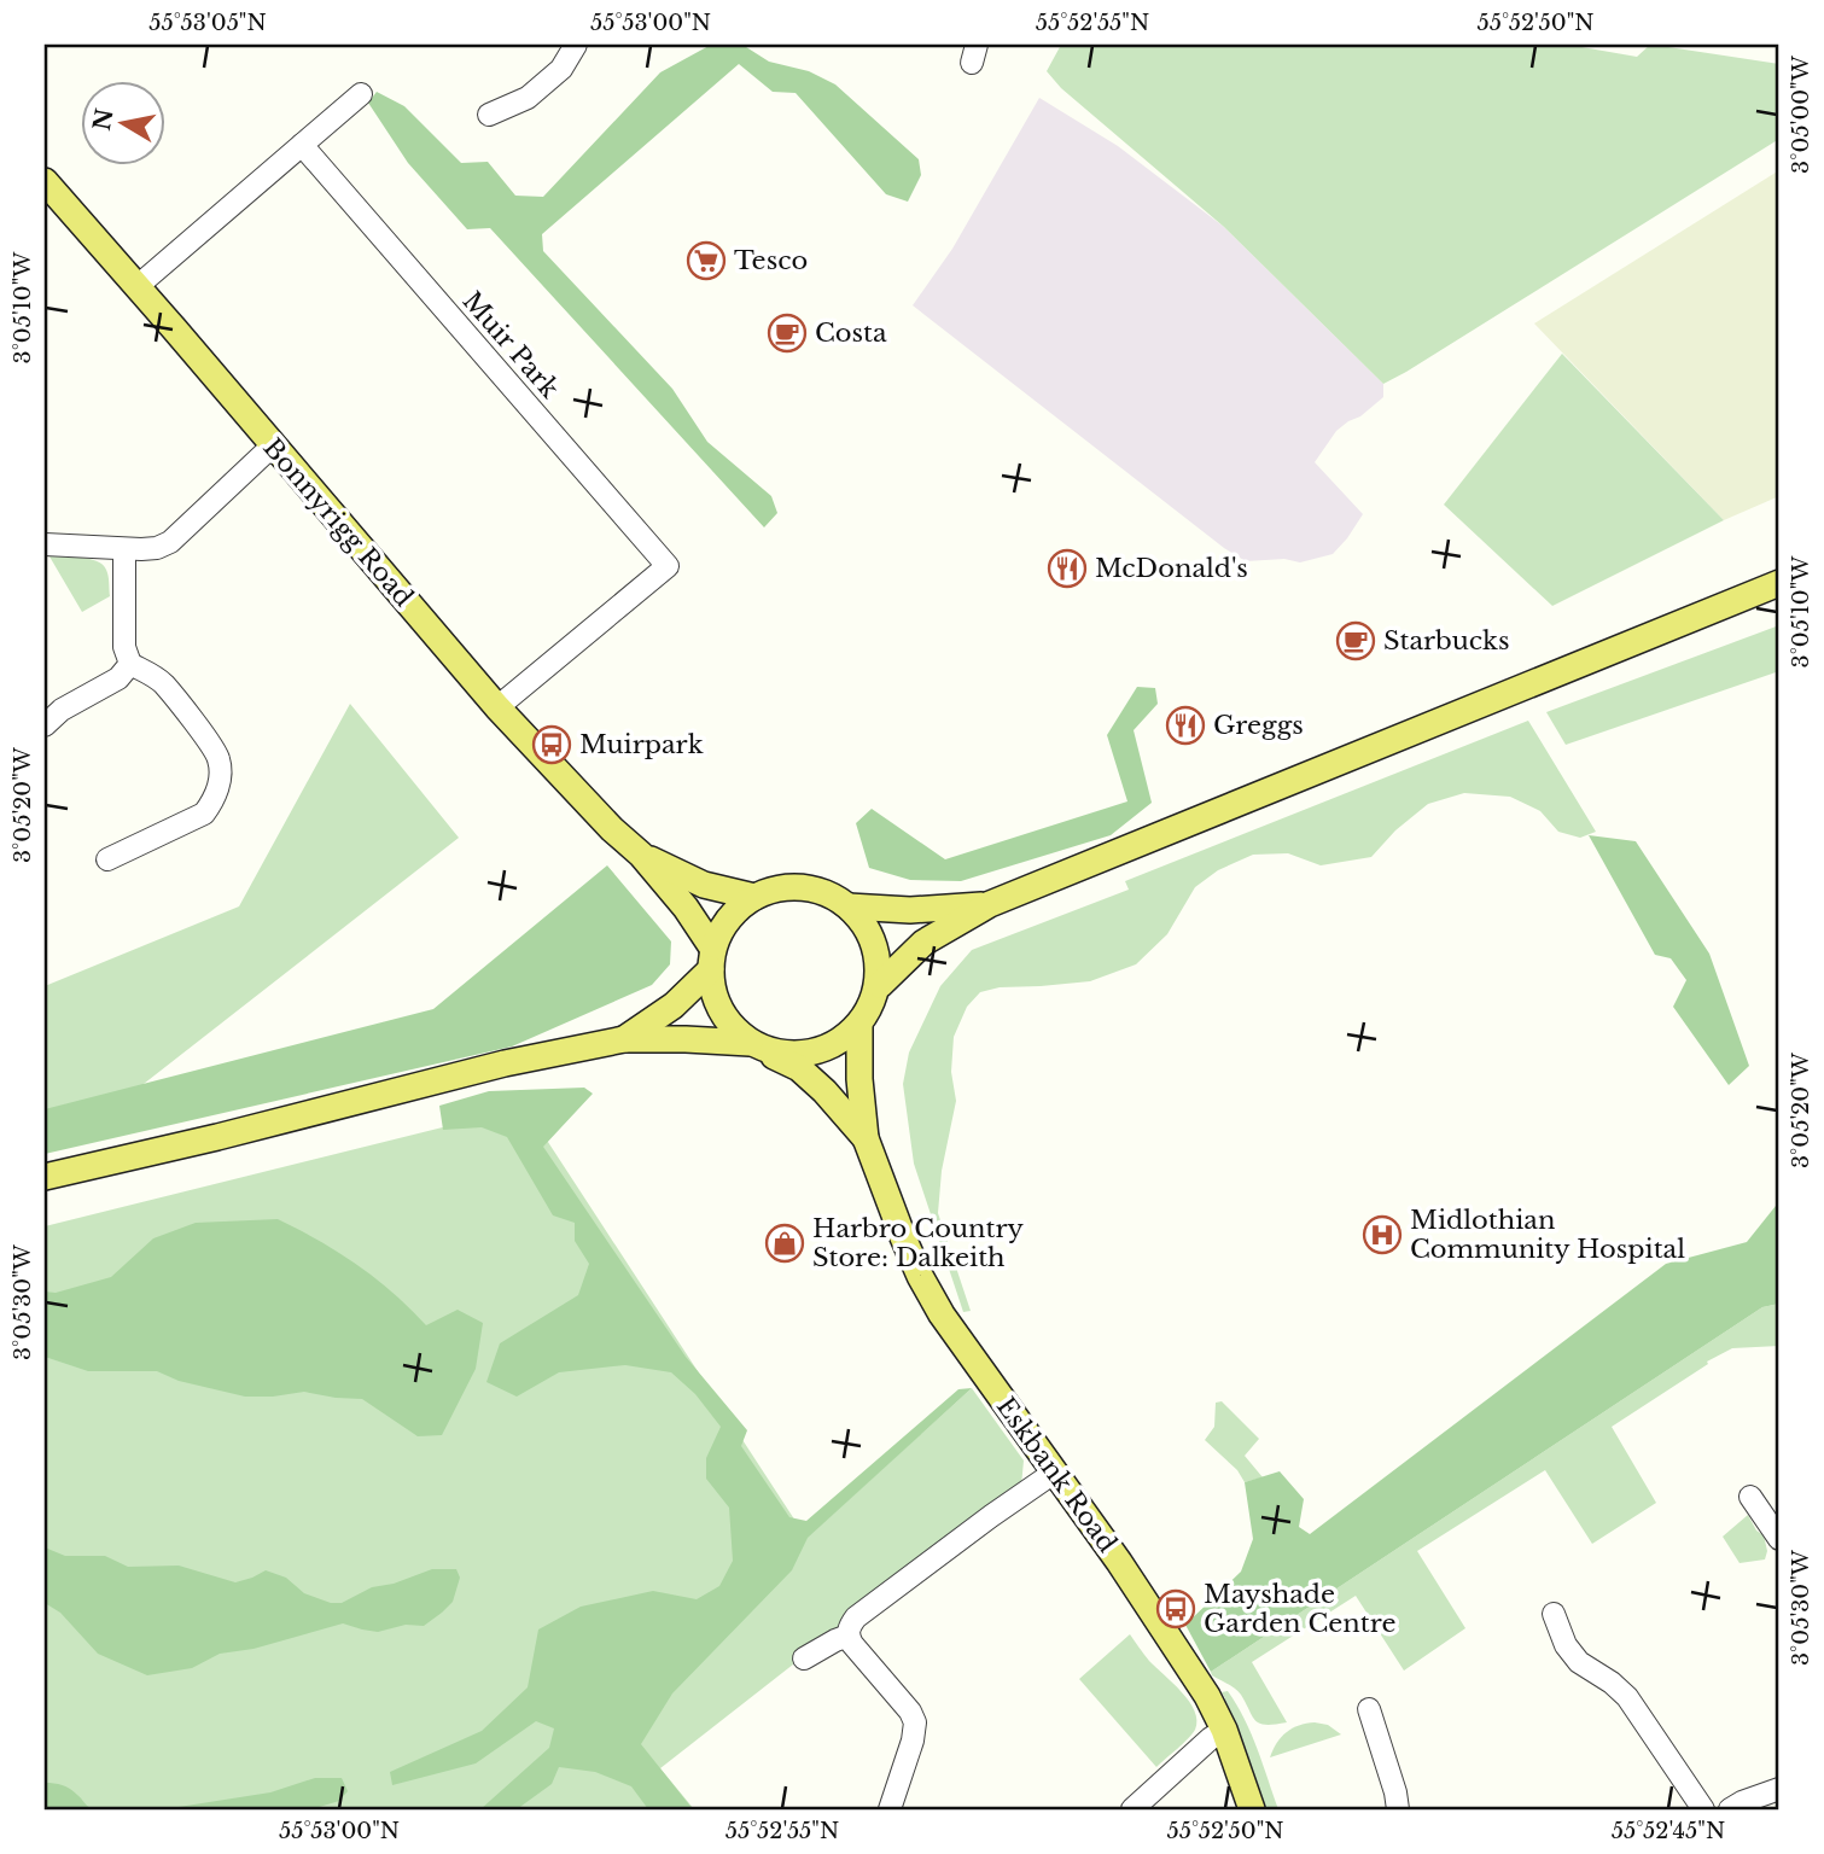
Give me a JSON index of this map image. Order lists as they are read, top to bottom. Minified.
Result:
{"streets":{"main road":["Bonnyrigg Road","Eskbank Road"],"street":["Muir Park"]},"crossings":[["Muir Park","Bonnyrigg Road"],["Bonnyrigg Road","Eskbank Road"]],"places":{"supermarket":["Tesco"],"cafe":["Costa","Starbucks"],"restaurant":["McDonald's","Greggs"],"bus stop":["Muirpark","Mayshade Garden Centre"],"hospital":["Midlothian Community Hospital"],"shop":["Harbro Country Store: Dalkeith"]},"north":"left","coordinates":["55°53'05\"N","55°53'00\"N","55°52'55\"N","55°52'50\"N","3°05'00\"W","3°05'10\"W","3°05'20\"W","3°05'30\"W","55°52'45\"N"]}
